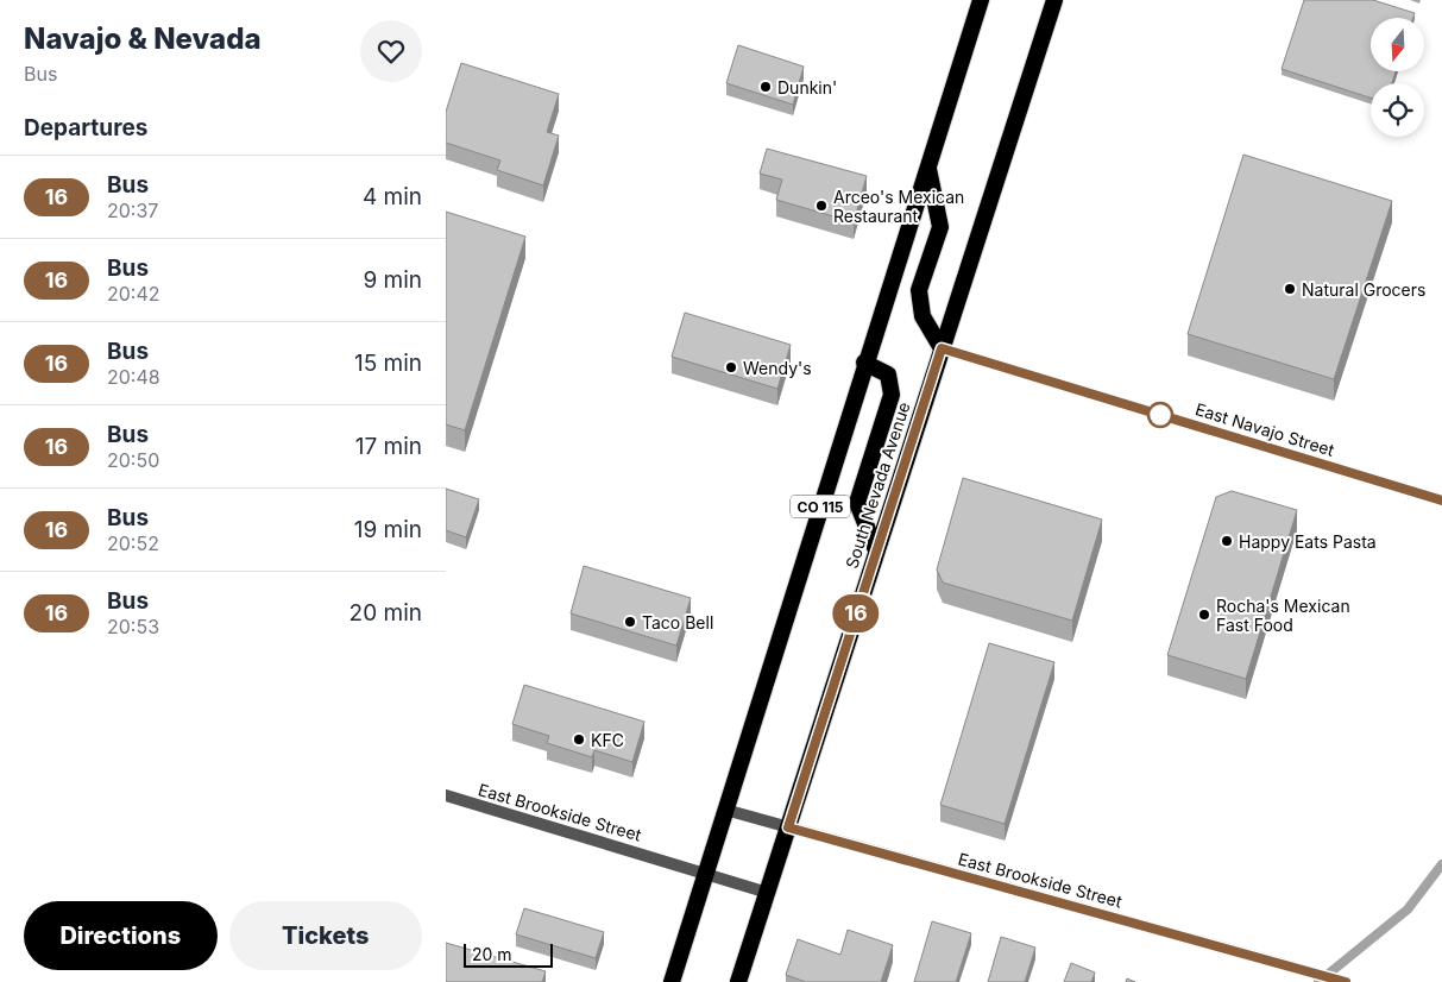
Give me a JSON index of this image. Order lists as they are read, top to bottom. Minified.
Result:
{"streets":{"highway":["South Nevada Avenue","CO 115"],"street":["East Navajo Street","East Brookside Street"]},"crossings":[["East Navajo Street","South Nevada Avenue"],["South Nevada Avenue","East Brookside Street"],["CO 115","East Brookside Street"]],"places":["Dunkin'","Arceo's Mexican Restaurant","Natural Grocers","Wendy's","Happy Eats Pasta","Rocha's Mexican Fast Food","Taco Bell","KFC"],"lines":["bus line 16"],"scale_bar":"20 m","north":"bottom","page":{"heading":[["Navajo & Nevada","Bus"],"Departures"],"on_map":"16","list":[{"mark":"16","name":"Bus","note":"20:37","value":"4 min"},{"mark":"16","name":"Bus","note":"20:42","value":"9 min"},{"mark":"16","name":"Bus","note":"20:48","value":"15 min"},{"mark":"16","name":"Bus","note":"20:50","value":"17 min"},{"mark":"16","name":"Bus","note":"20:52","value":"19 min"},{"mark":"16","name":"Bus","note":"20:53","value":"20 min"}],"buttons":["Directions","Tickets"],"scale":"20 m"}}
